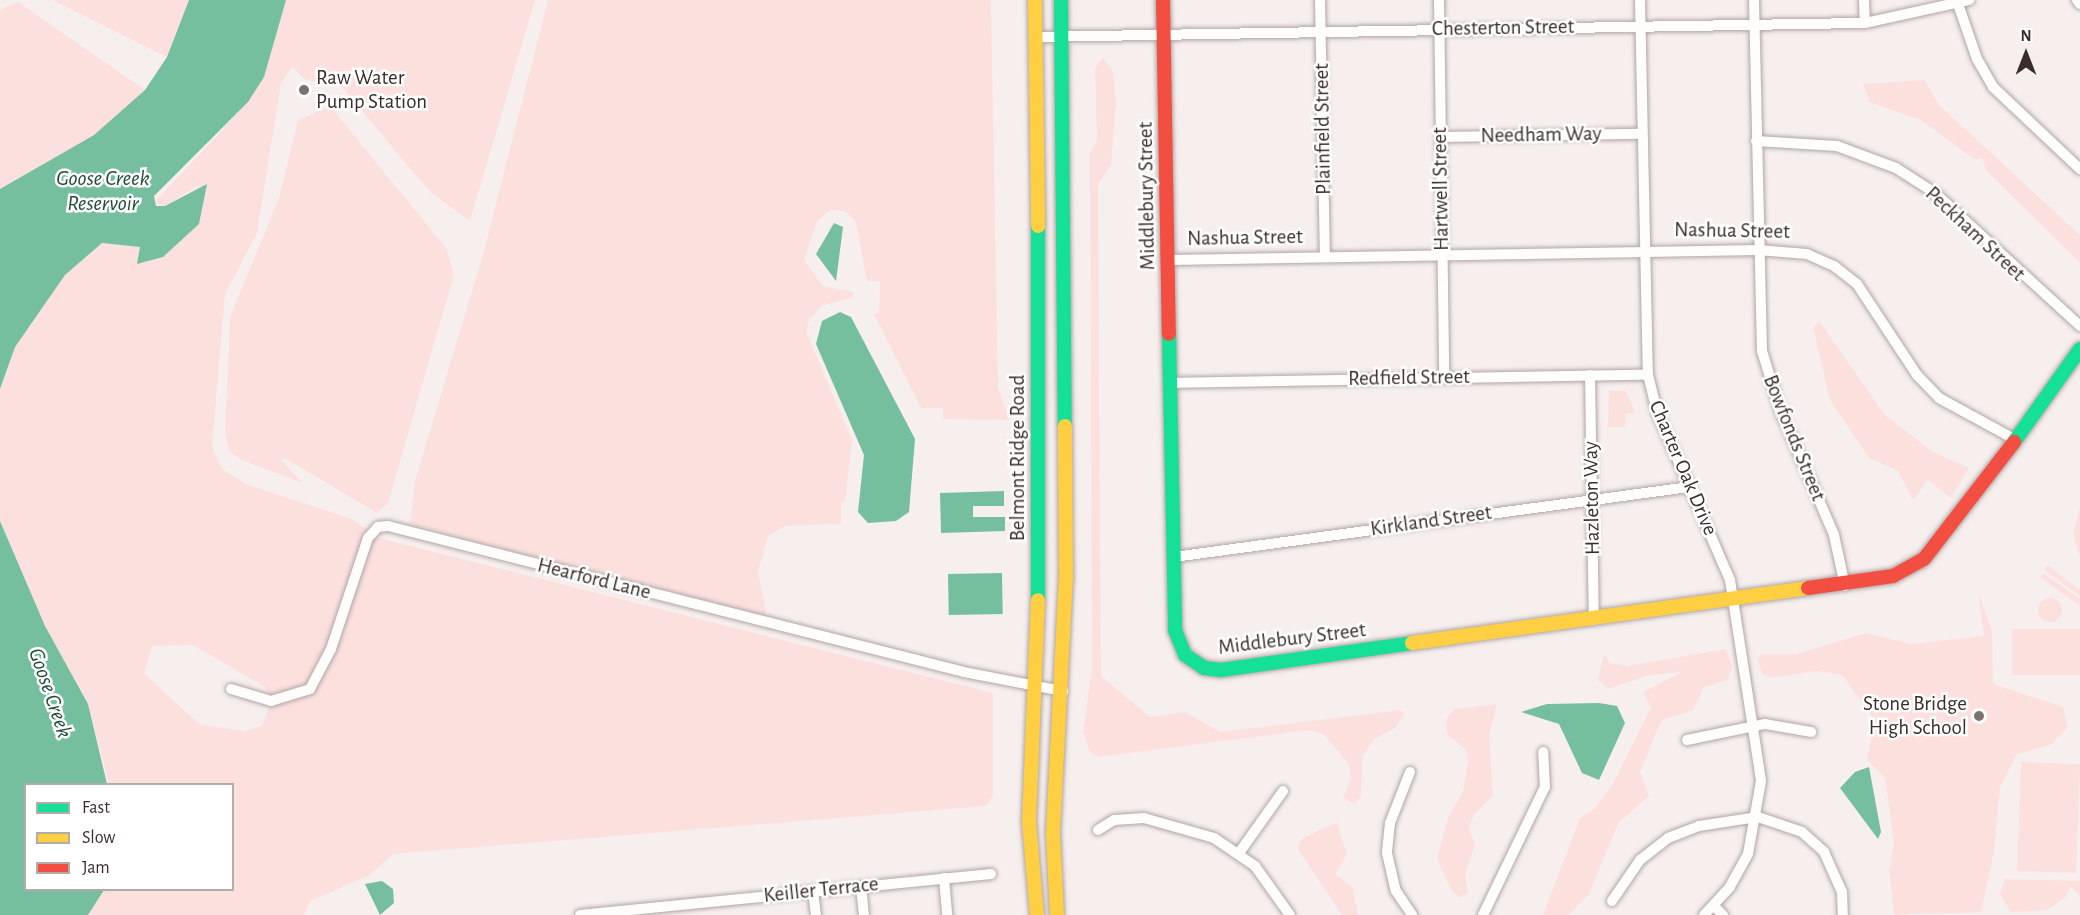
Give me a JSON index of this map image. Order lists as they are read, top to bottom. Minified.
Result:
{"streets":{"main road":["Middlebury Street","Belmont Ridge Road"],"street":["Chesterton Street","Plainfield Street","Needham Way","Hartwell Street","Nashua Street","Peckham Street","Redfield Street","Bowfonds Street","Charter Oak Drive","Hazleton Way","Kirkland Street","Hearford Lane","Keiller Terrace"]},"crossings":[["Chesterton Street","Plainfield Street"],["Chesterton Street","Hartwell Street"],["Chesterton Street","Middlebury Street"],["Chesterton Street","Bowfonds Street"],["Chesterton Street","Belmont Ridge Road"],["Chesterton Street","Charter Oak Drive"],["Plainfield Street","Nashua Street"],["Needham Way","Hartwell Street"],["Needham Way","Charter Oak Drive"],["Hartwell Street","Nashua Street"],["Hartwell Street","Redfield Street"],["Middlebury Street","Nashua Street"],["Middlebury Street","Redfield Street"],["Middlebury Street","Bowfonds Street"],["Middlebury Street","Charter Oak Drive"],["Middlebury Street","Hazleton Way"],["Middlebury Street","Kirkland Street"],["Nashua Street","Bowfonds Street"],["Nashua Street","Charter Oak Drive"],["Peckham Street","Bowfonds Street"],["Redfield Street","Charter Oak Drive"],["Redfield Street","Hazleton Way"],["Belmont Ridge Road","Hearford Lane"],["Charter Oak Drive","Kirkland Street"],["Hazleton Way","Kirkland Street"]],"water":["Goose Creek Reservoir","Goose Creek"],"places":["Raw Water Pump Station","Stone Bridge High School"],"legend":["Fast","Slow","Jam"],"north":"top"}
